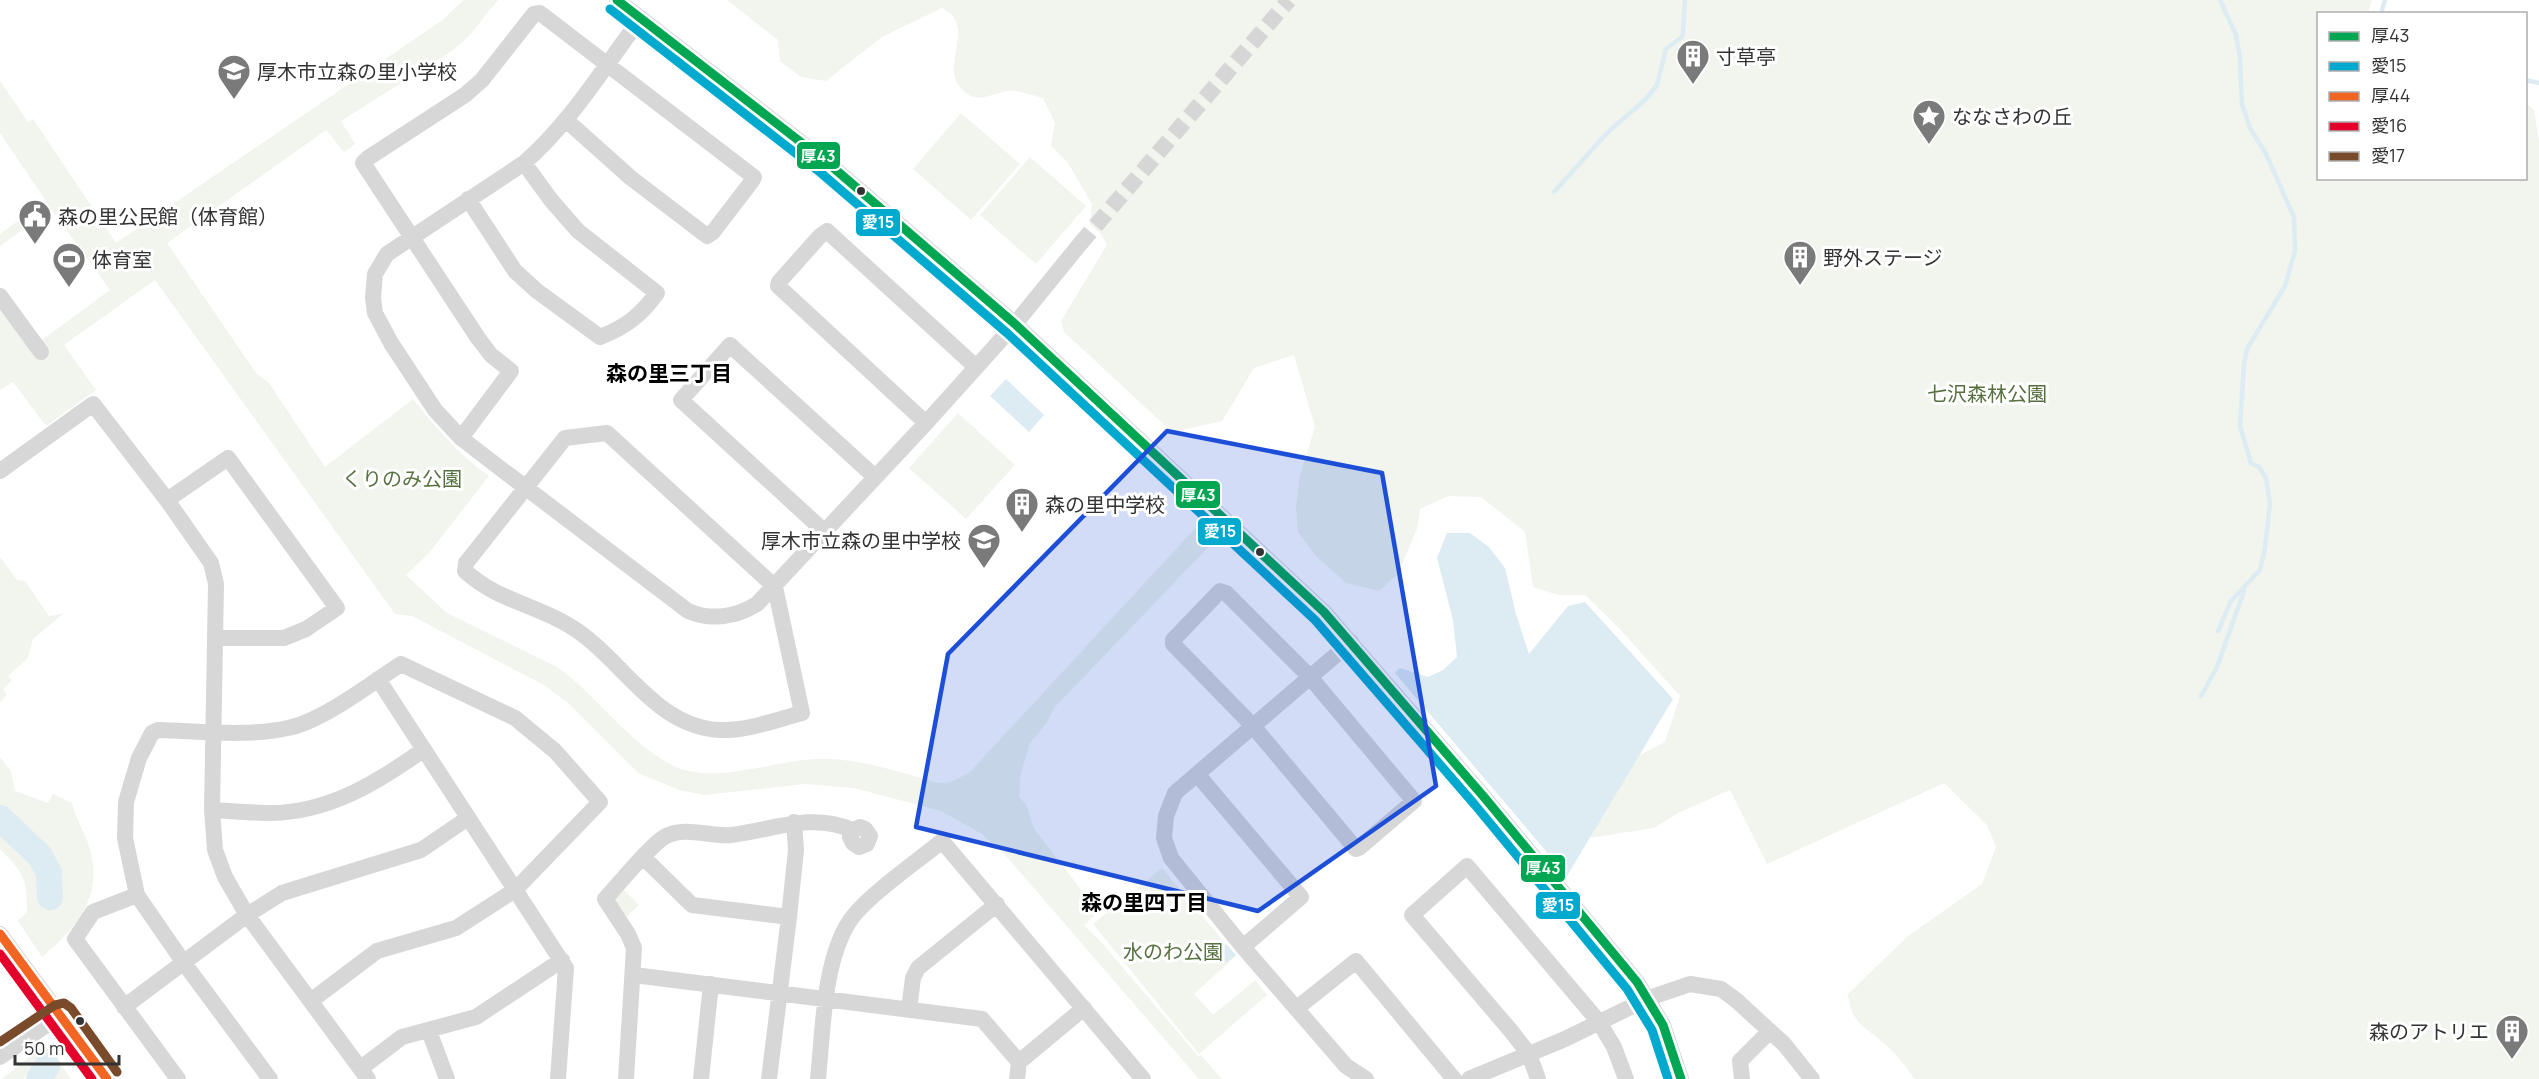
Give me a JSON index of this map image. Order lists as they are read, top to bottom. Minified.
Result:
{"districts":["森の里三丁目","森の里四丁目"],"parks":["七沢森林公園","くりのみ公園","水のわ公園"],"places":{"building":["寸草亭","野外ステージ","森の里中学校","森のアトリエ"],"school or university":["厚木市立森の里小学校","厚木市立森の里中学校"],"place":["ななさわの丘"],"public building":["森の里公民館（体育館）"],"sports":["体育室"]},"lines":["transit line 厚43","transit line 愛15","transit line 厚44","transit line 愛16","transit line 愛17"],"legend":["厚43","愛15","厚44","愛16","愛17"],"scale_bar":"50 m"}
